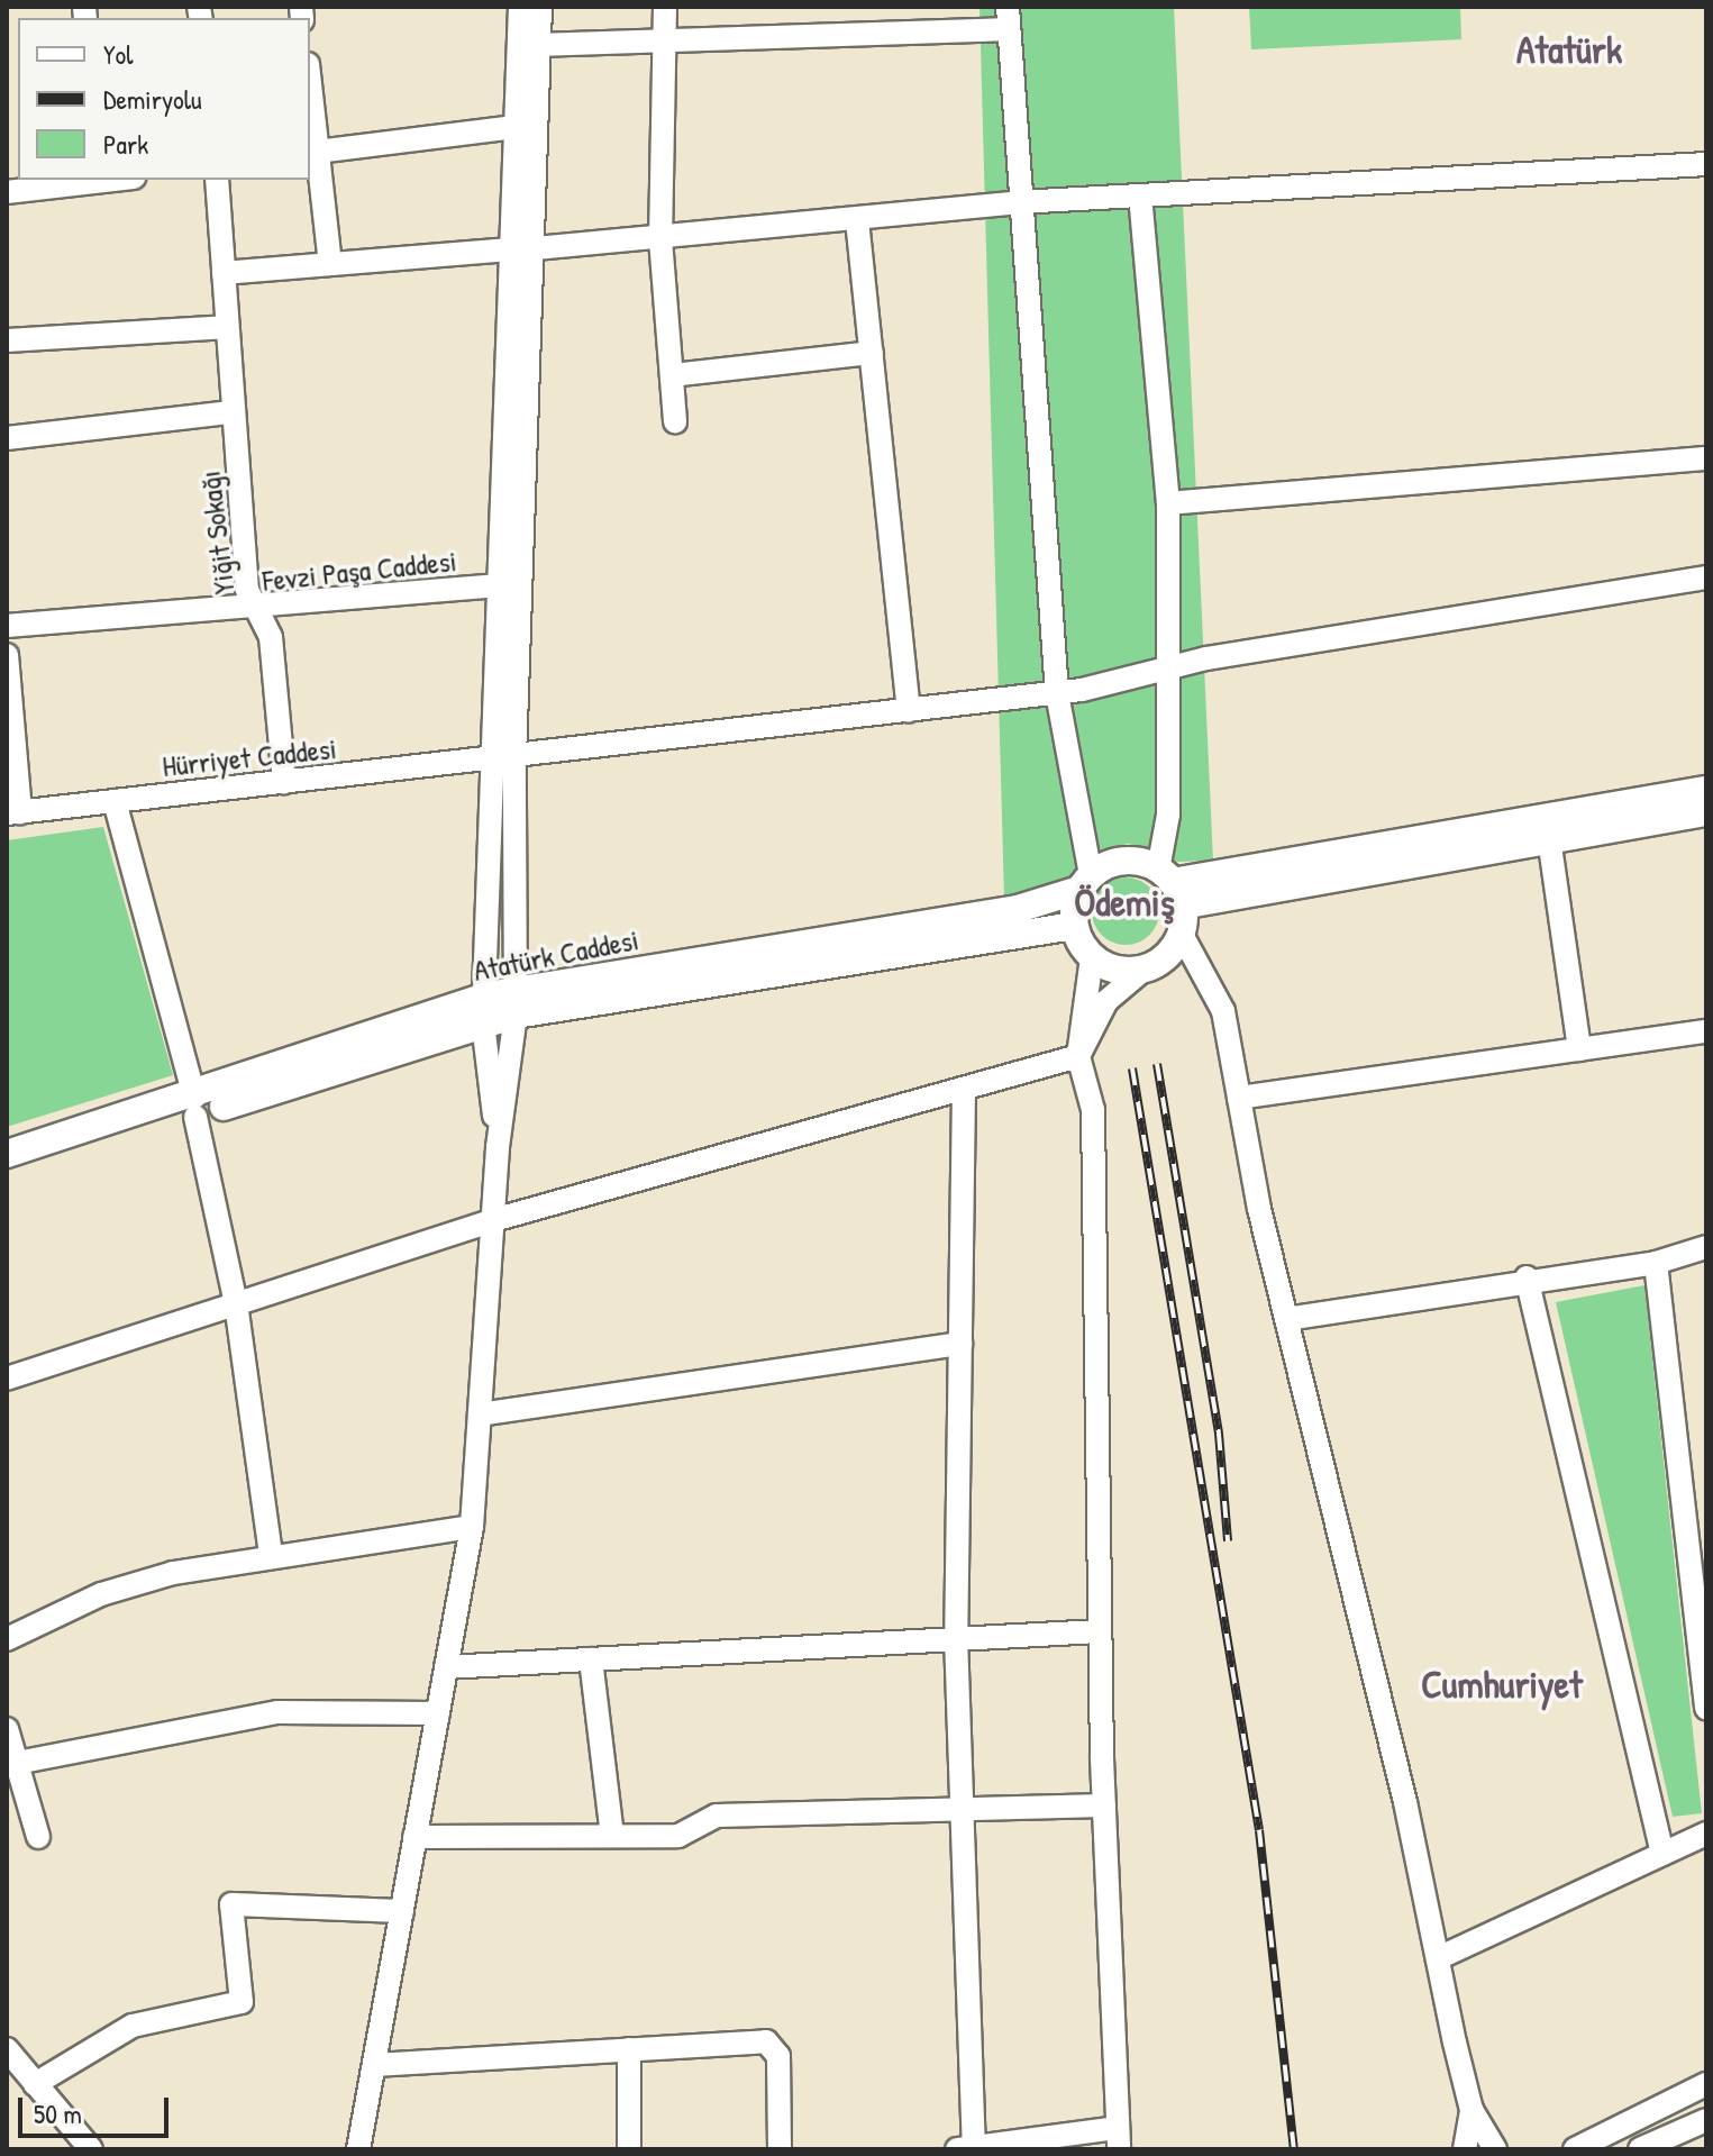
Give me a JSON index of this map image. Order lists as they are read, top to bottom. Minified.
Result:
{"streets":{"main road":["Atatürk Caddesi"],"street":["Yiğit Sokağı","Fevzi Paşa Caddesi","Hürriyet Caddesi"]},"crossings":[["Yiğit Sokağı","Fevzi Paşa Caddesi"],["Yiğit Sokağı","Hürriyet Caddesi"]],"districts":["Atatürk","Ödemiş","Cumhuriyet"],"legend":["Yol","Demiryolu","Park"],"scale_bar":"50 m"}
